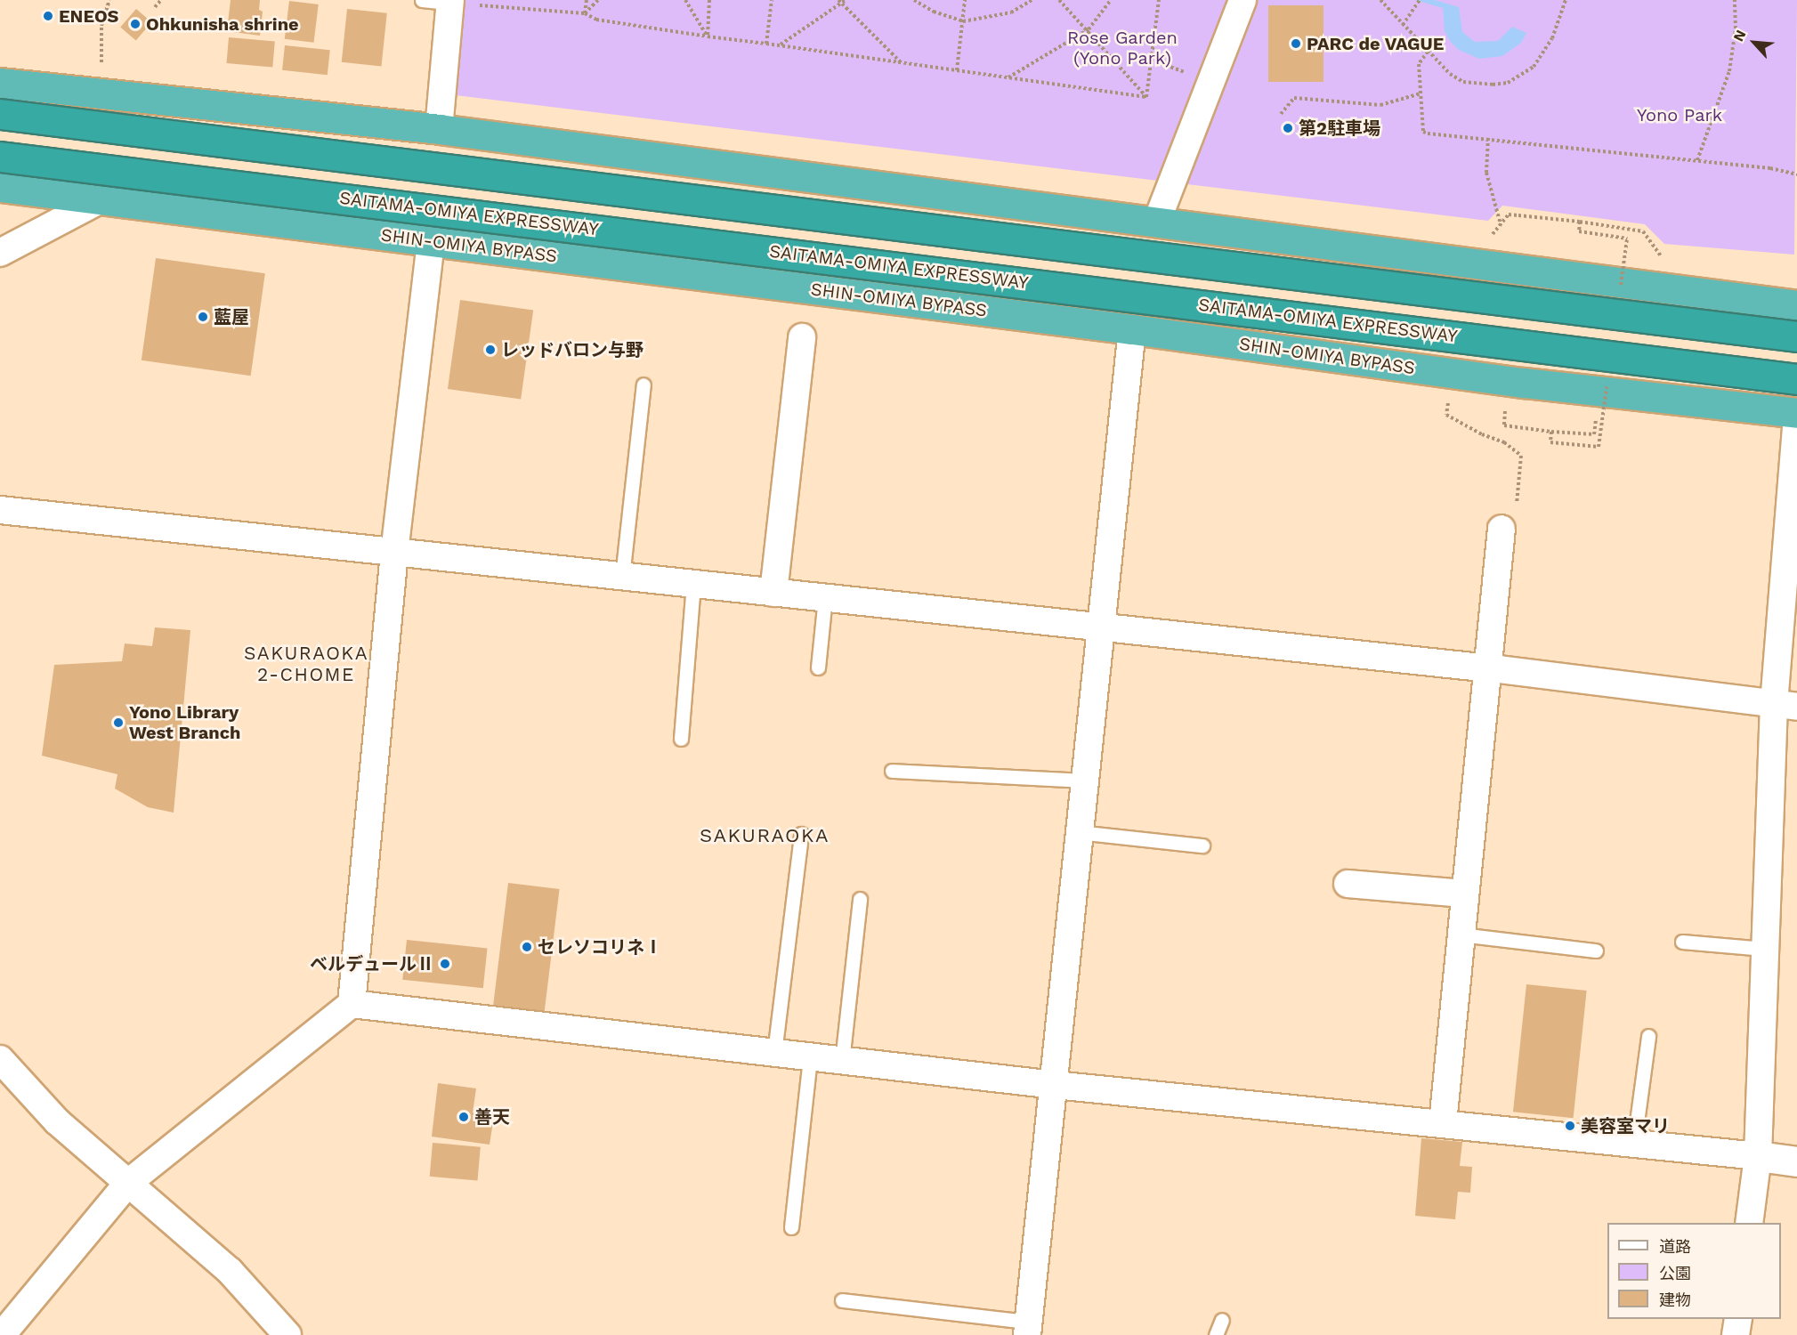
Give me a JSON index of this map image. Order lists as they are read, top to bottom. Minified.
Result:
{"streets":{"highway":["SAITAMA-OMIYA EXPRESSWAY","SHIN-OMIYA BYPASS"]},"districts":["SAKURAOKA 2-CHOME","SAKURAOKA"],"parks":["Rose Garden (Yono Park)","Yono Park"],"places":["ENEOS","Ohkunisha shrine","PARC de VAGUE","第2駐車場","藍屋","レッドバロン与野","Yono Library West Branch","セレソコリネⅠ","ベルデュールⅡ","善天","美容室マリ"],"legend":["道路","公園","建物"],"north":"top left"}
